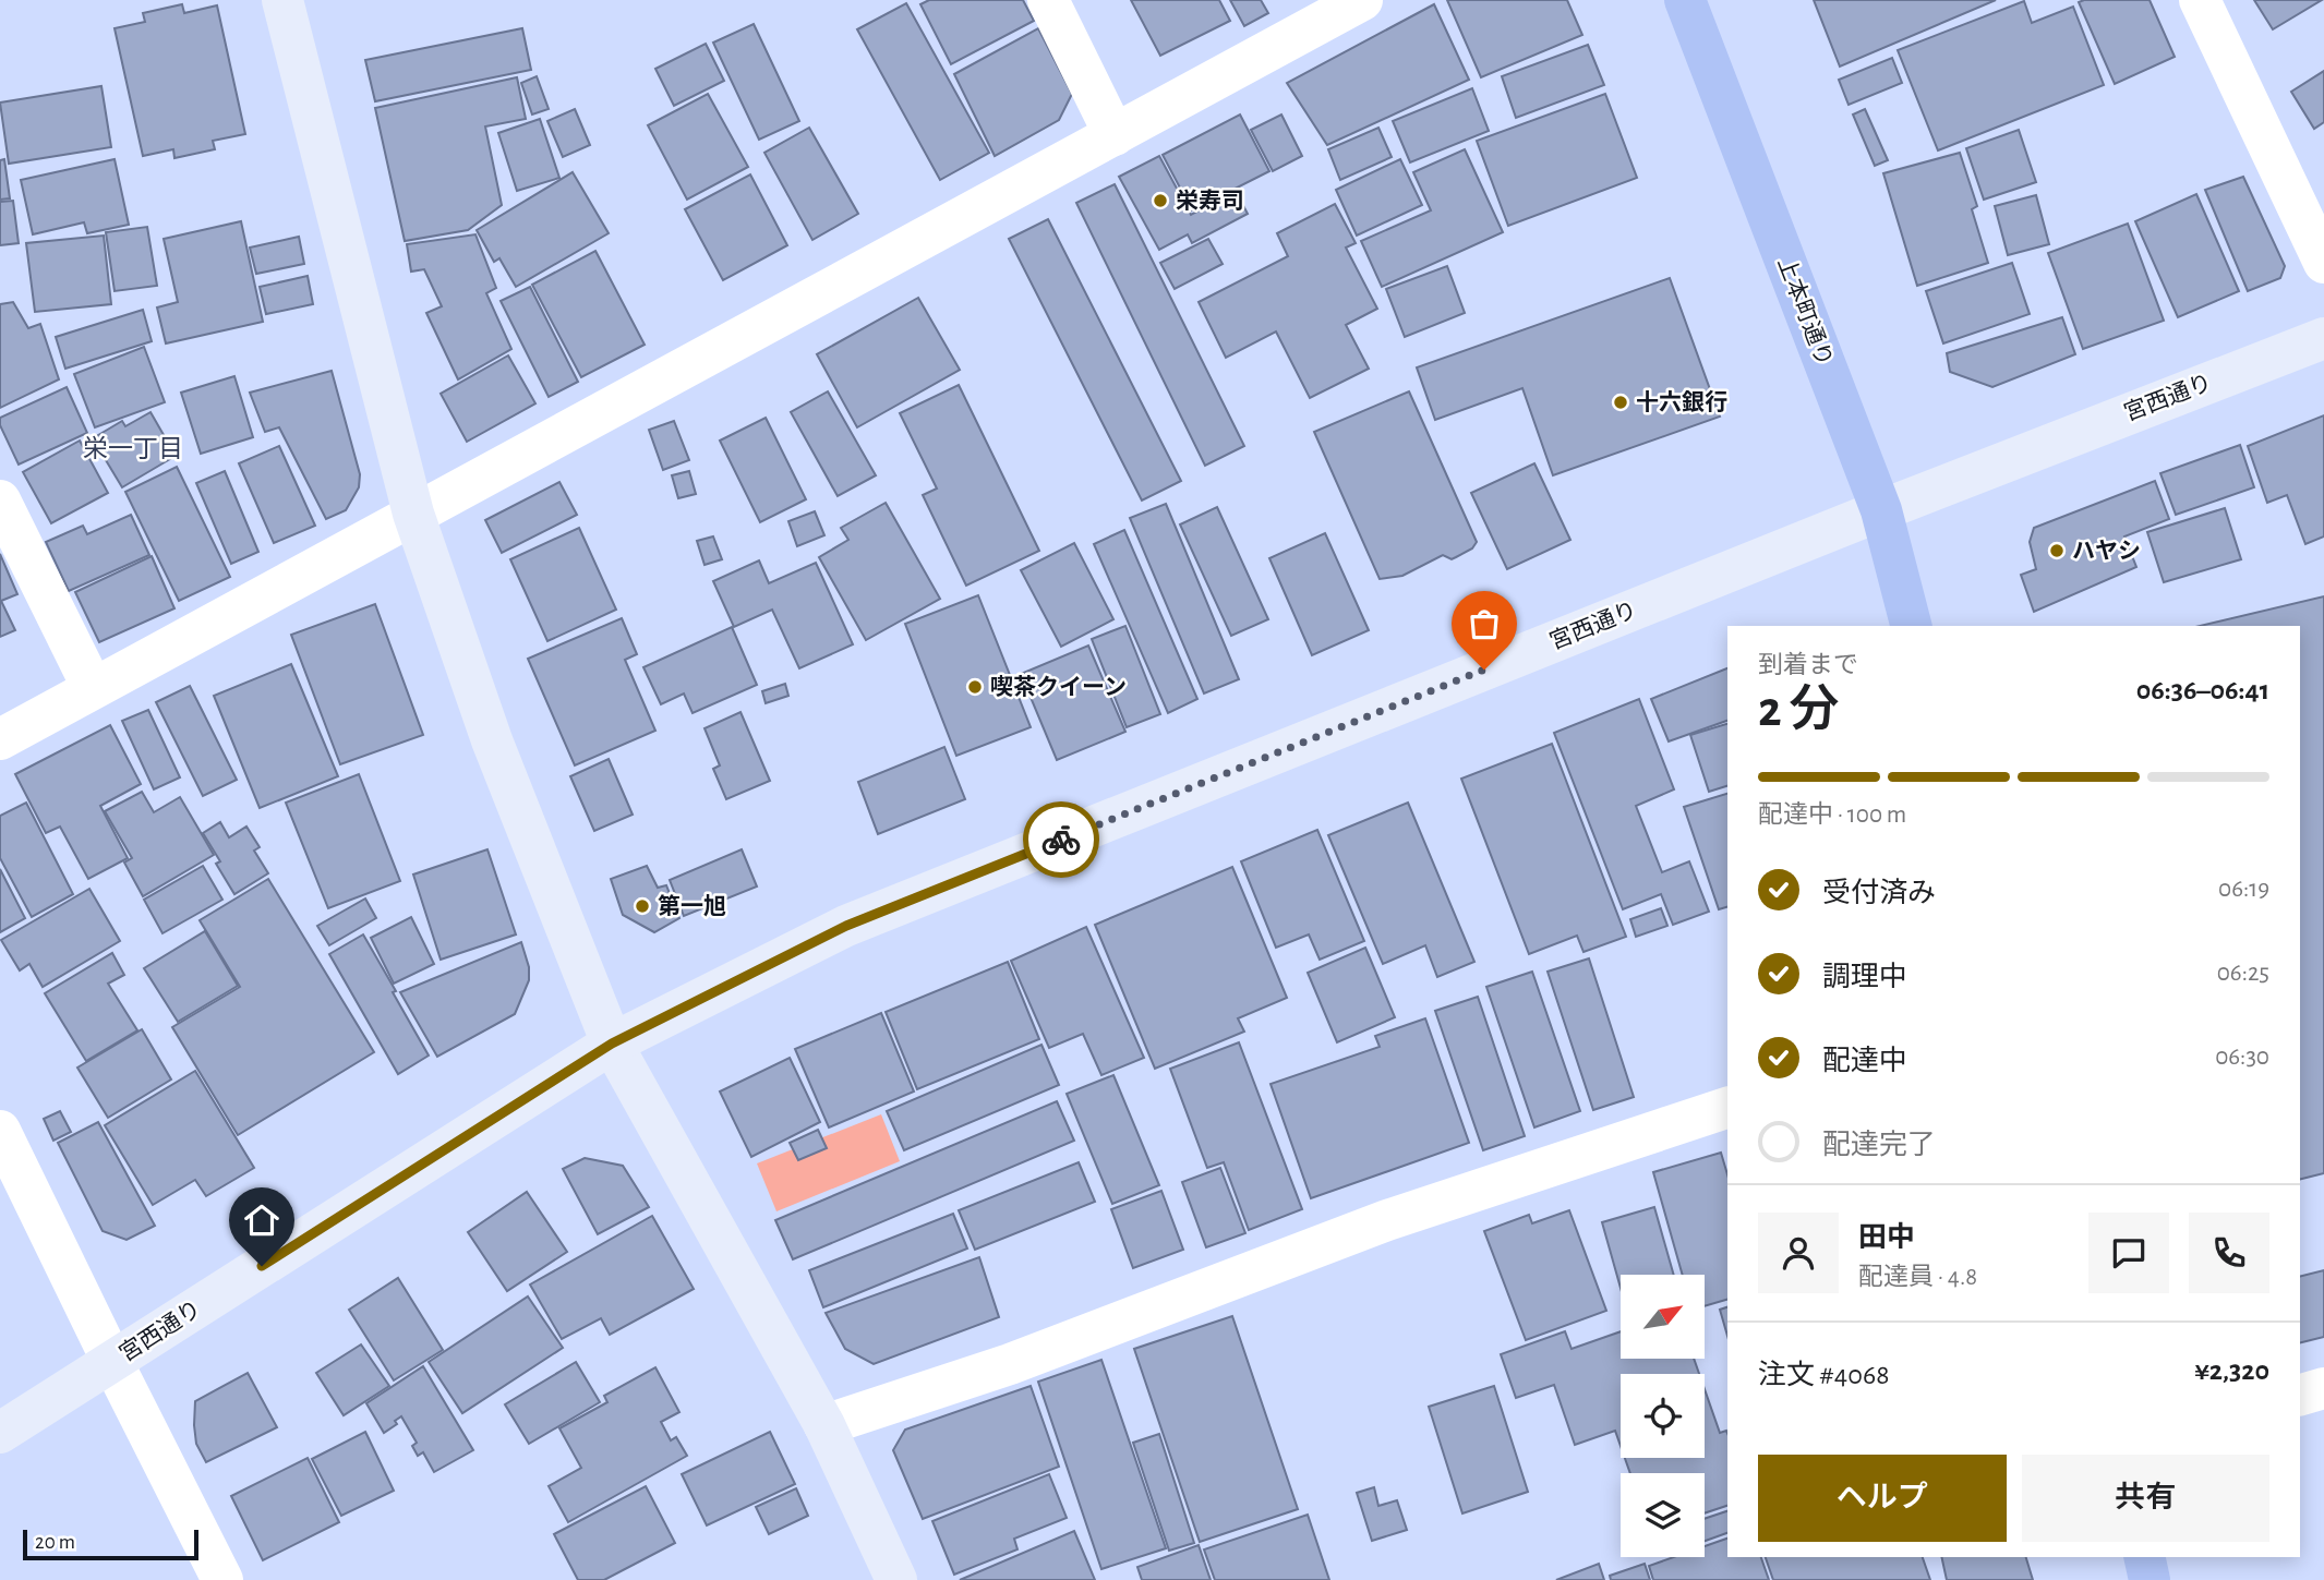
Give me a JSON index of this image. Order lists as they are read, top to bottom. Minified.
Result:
{"streets":{"highway":["上本町通り"],"street":["宮西通り"]},"crossings":[["上本町通り","宮西通り"]],"districts":["栄一丁目"],"places":["栄寿司","十六銀行","ハヤシ","喫茶クイーン","第一旭"],"scale_bar":"20 m","north":"top right","page":{"heading":["2 分","到着まで","06:36–06:41"],"panel":["田中","配達員 · 4.8","注文 #4068","¥2,320"],"bar":"配達中 · 100 m","list":[["受付済み","06:19"],["調理中","06:25"],["配達中","06:30"],"配達完了"],"buttons":["ヘルプ","共有"],"scale":"20 m"}}
